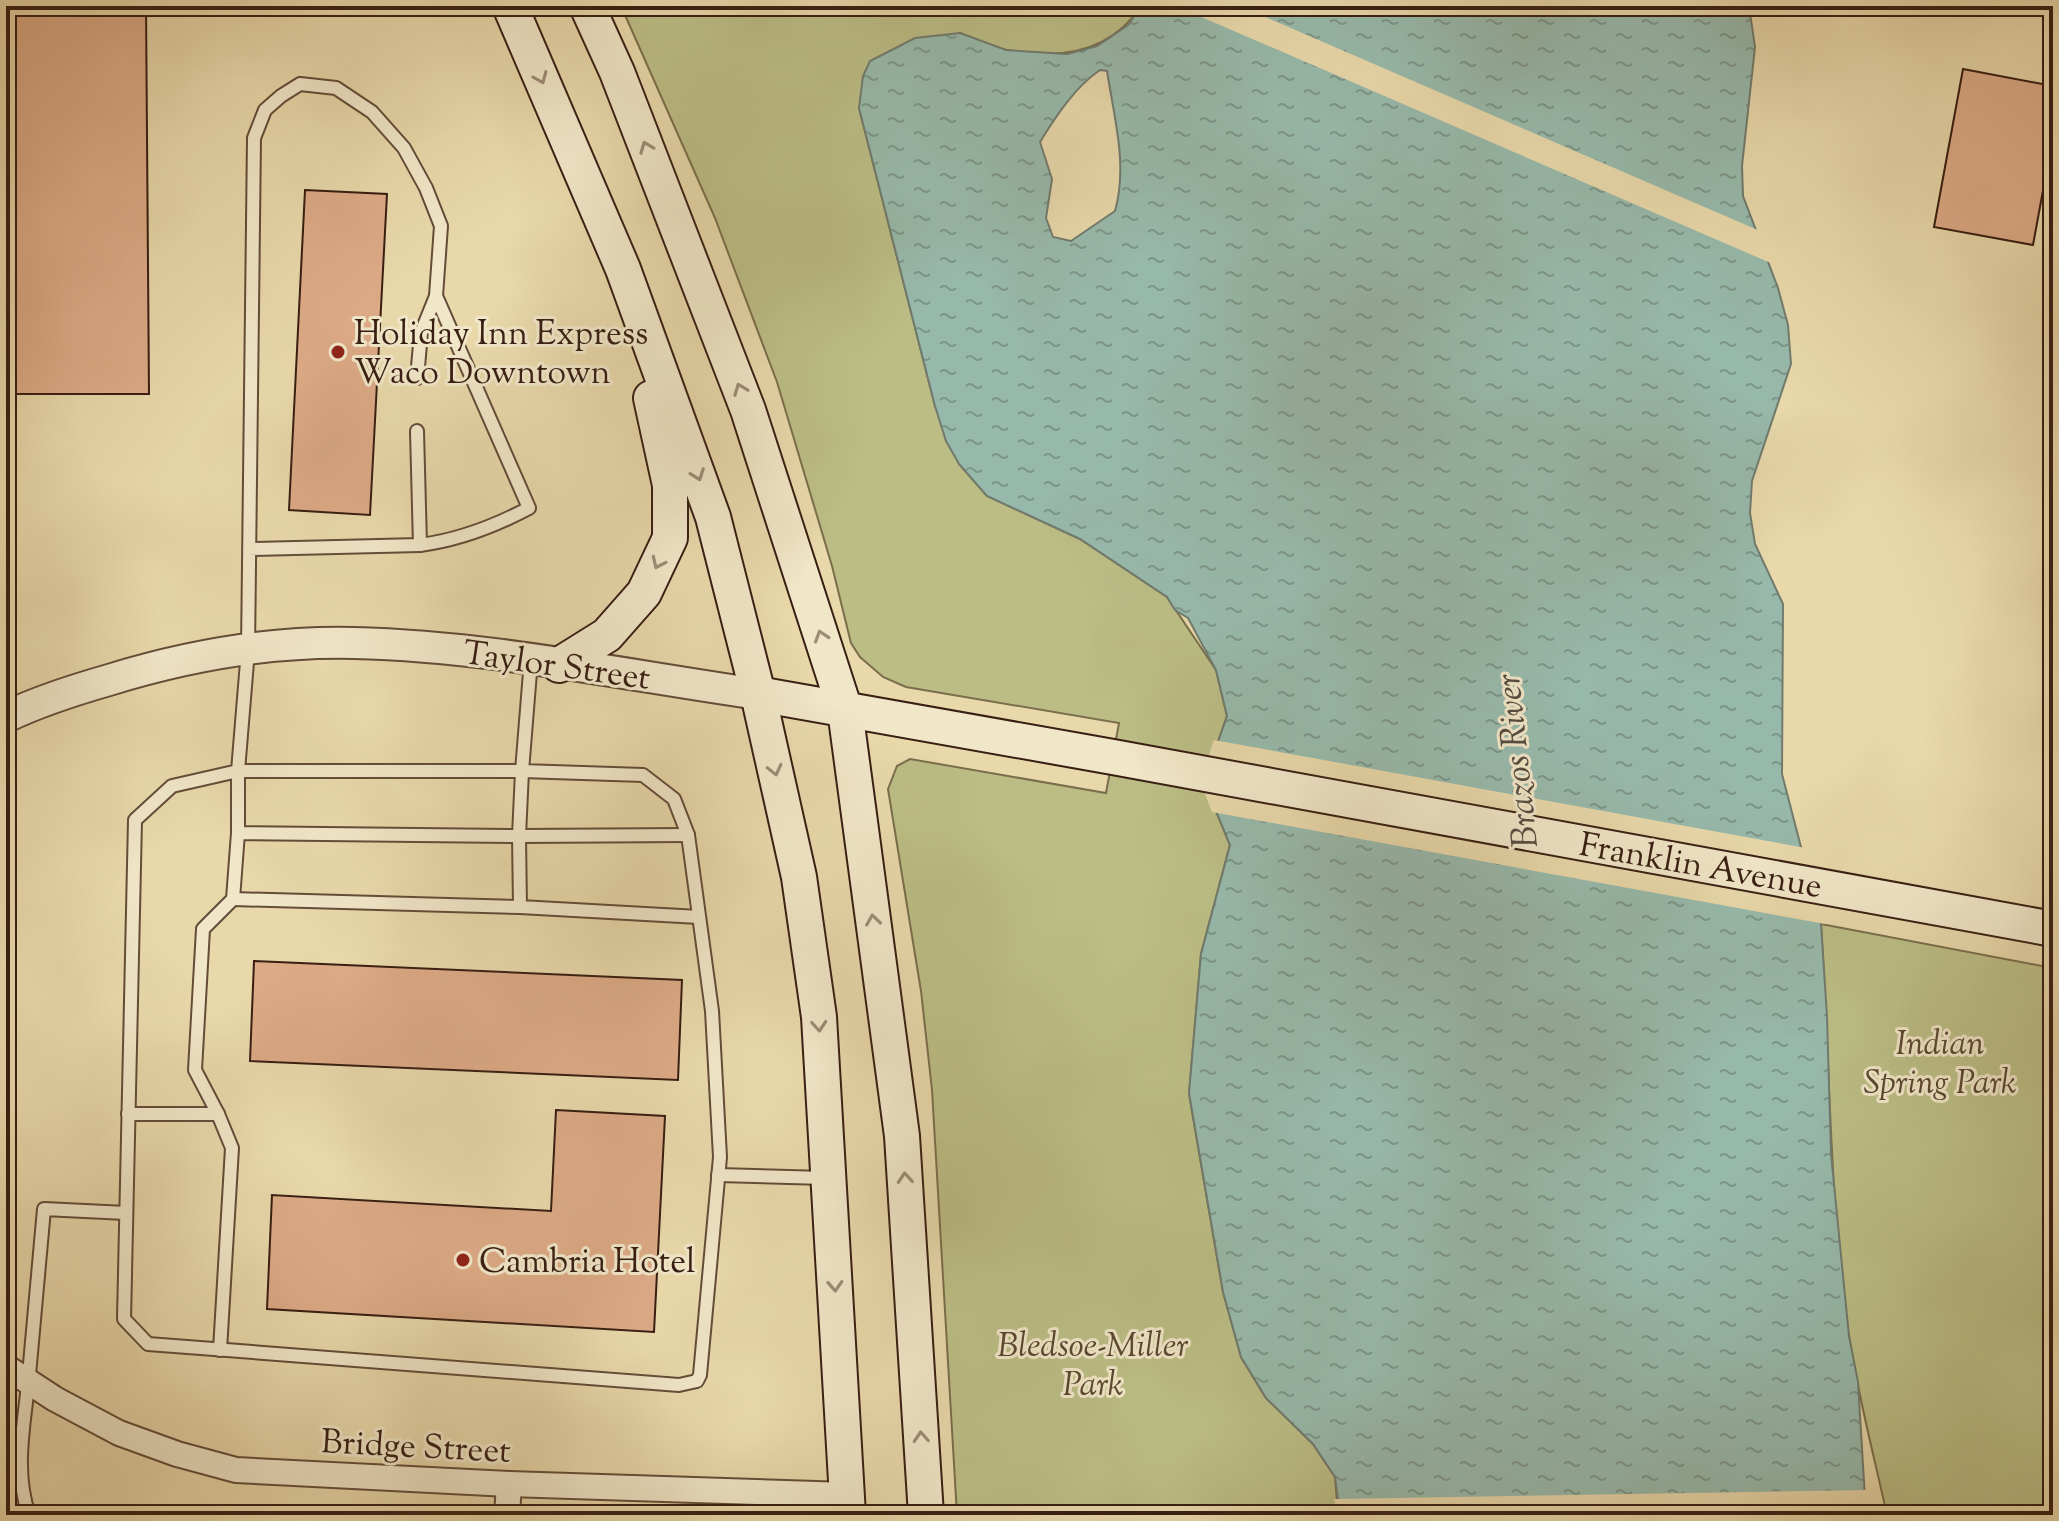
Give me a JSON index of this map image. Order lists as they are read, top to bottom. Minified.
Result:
{"streets":{"main road":["Taylor Street","Franklin Avenue"],"street":["Bridge Street"]},"crossings":[["Taylor Street","Franklin Avenue"]],"water":["Brazos River"],"parks":["Indian Spring Park","Bledsoe-Miller Park"],"places":["Holiday Inn Express Waco Downtown","Cambria Hotel"]}
